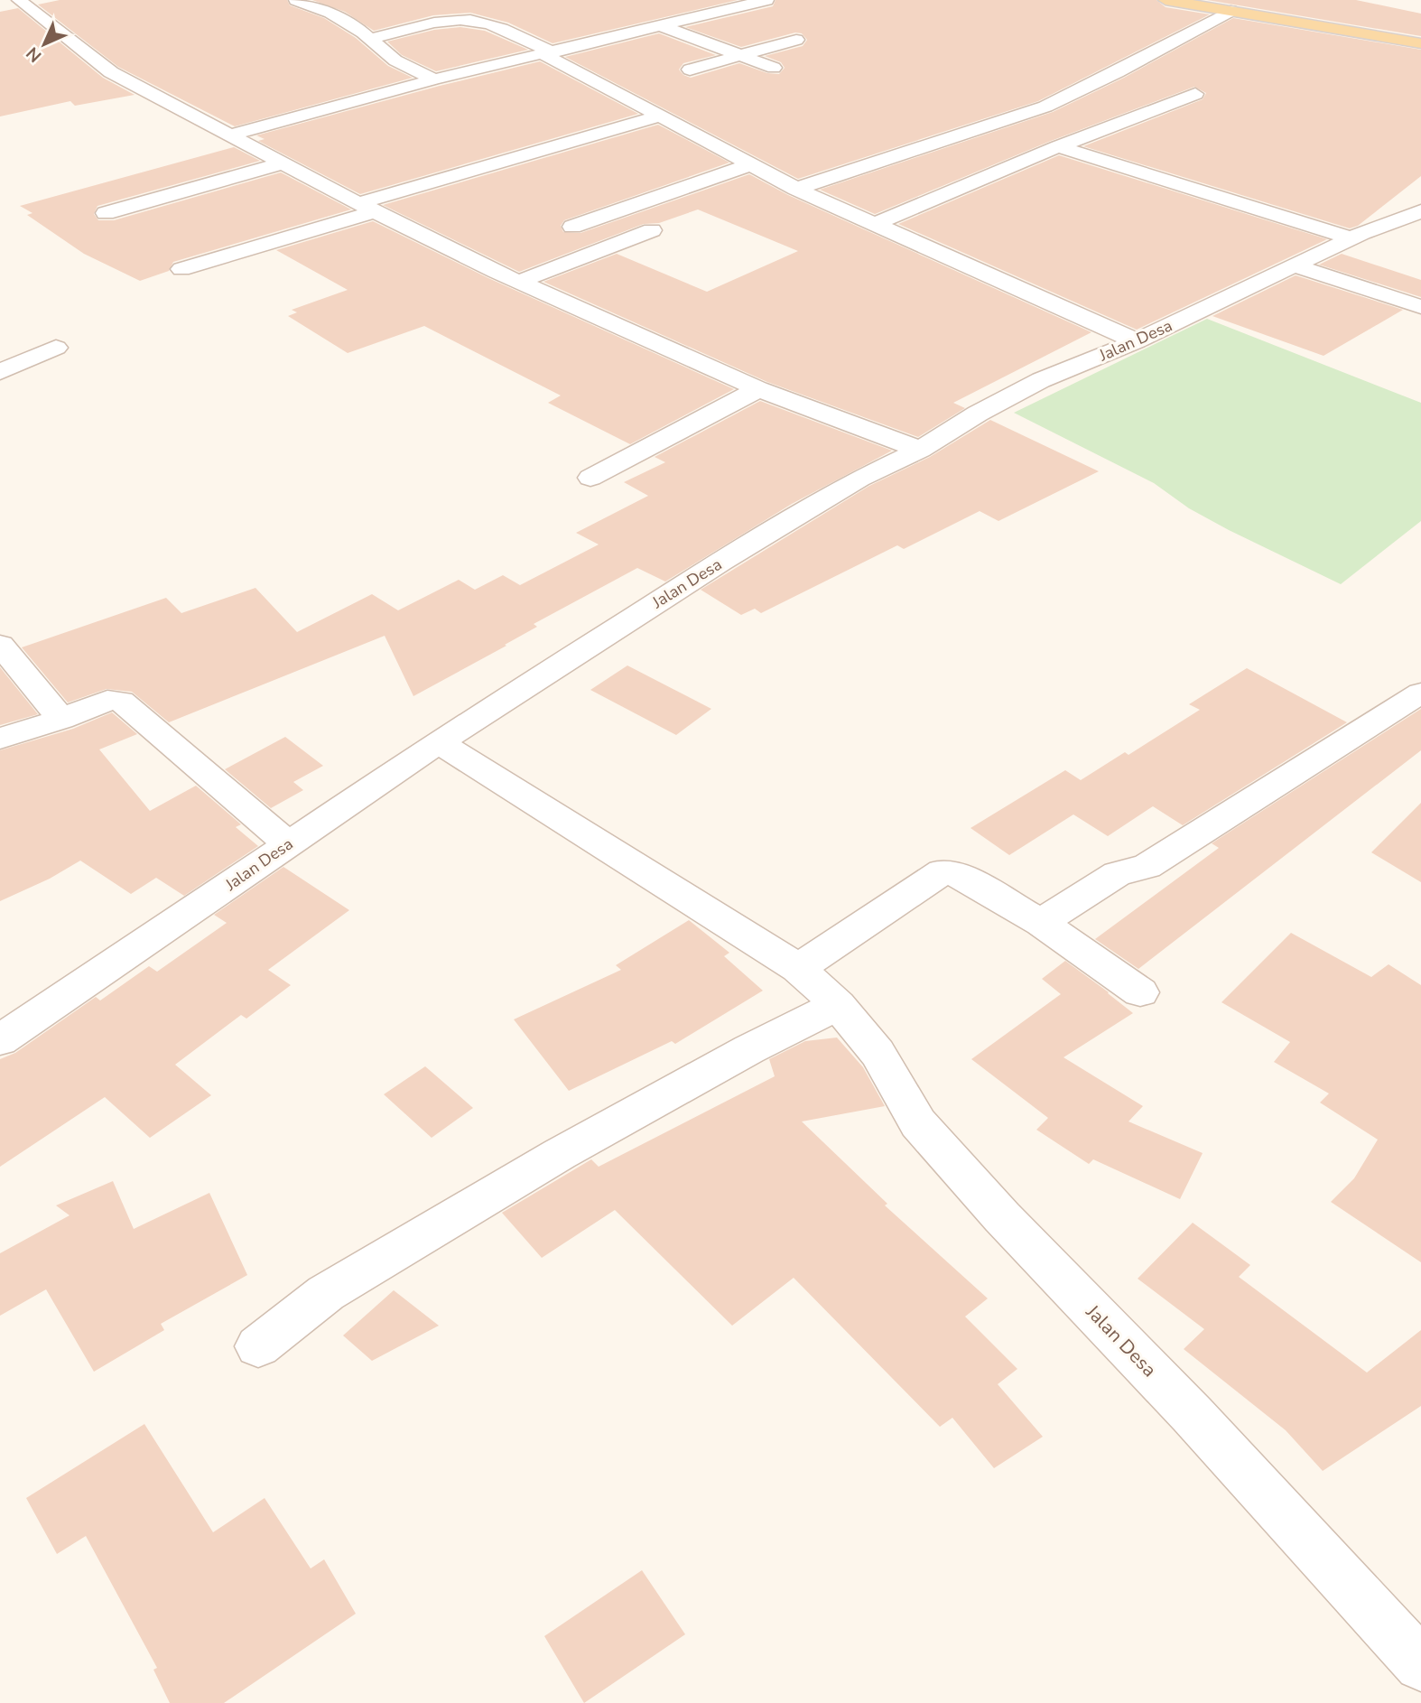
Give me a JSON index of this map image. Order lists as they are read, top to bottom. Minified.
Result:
{"streets":{"street":["Jalan Desa"]},"north":"bottom left"}
